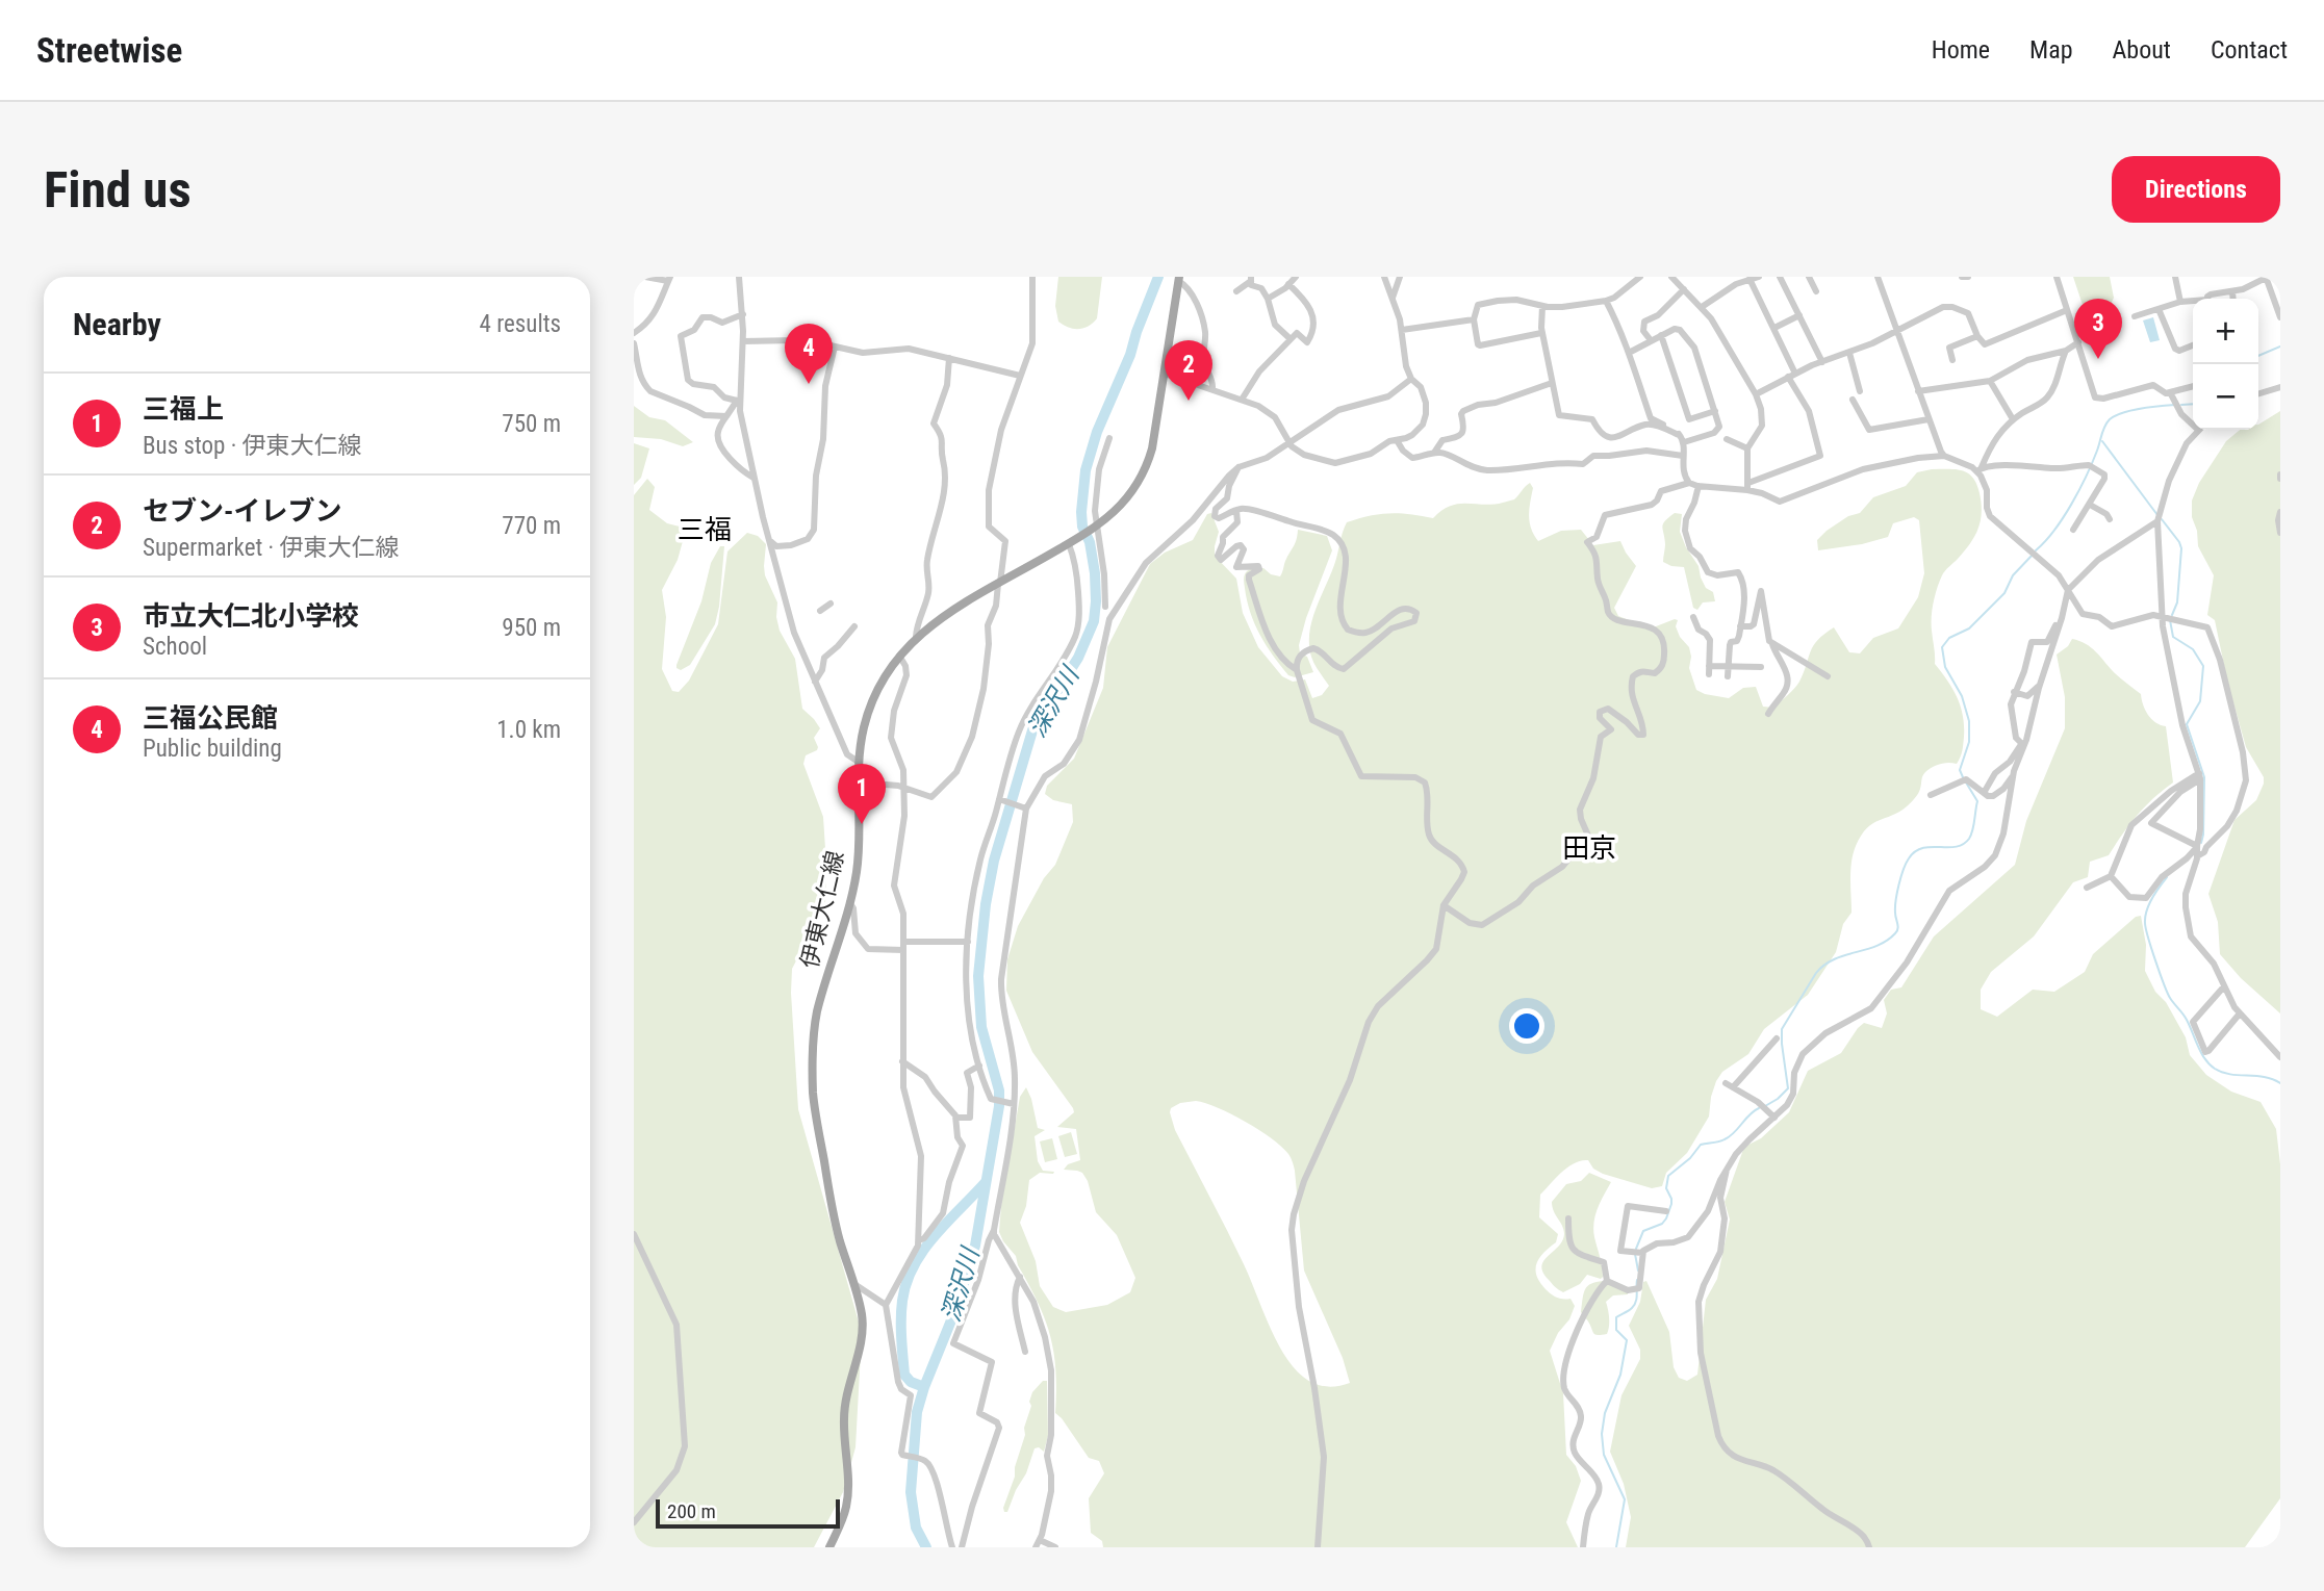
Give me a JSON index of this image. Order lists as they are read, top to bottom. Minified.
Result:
{"streets":{"main road":["伊東大仁線"]},"districts":["三福","田京"],"water":["深沢川"],"scale_bar":"200 m","page":{"header":"Streetwise","nav":["Home","Map","About","Contact"],"buttons":"Directions","title":"Find us","heading":["Nearby","4 results"],"map_buttons":["+","−"],"pins":["3","4","2","1"],"list":[{"mark":"1","name":"三福上","note":"Bus stop · 伊東大仁線","value":"750 m"},{"mark":"2","name":"セブン-イレブン","note":"Supermarket · 伊東大仁線","value":"770 m"},{"mark":"3","name":"市立大仁北小学校","note":"School","value":"950 m"},{"mark":"4","name":"三福公民館","note":"Public building","value":"1.0 km"}],"scale":"200 m"}}
